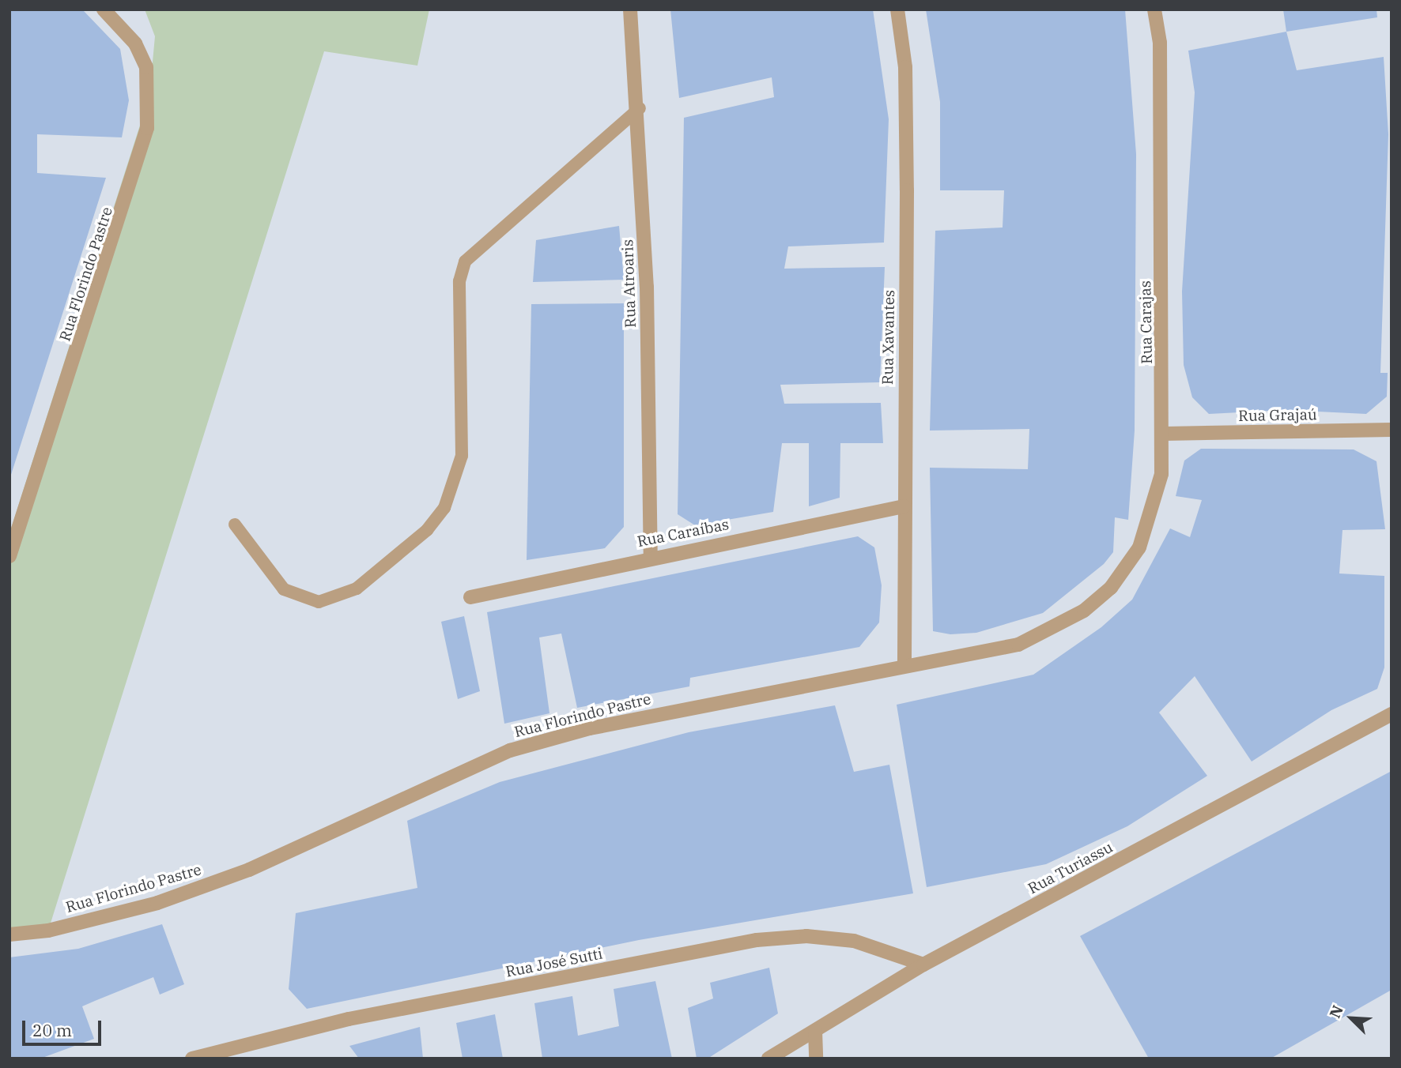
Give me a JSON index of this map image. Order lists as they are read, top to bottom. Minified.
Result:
{"streets":{"street":["Rua Florindo Pastre","Rua Atroaris","Rua Carajas","Rua Xavantes","Rua Grajaú","Rua Caraíbas","Rua Turiassu","Rua José Sutti"]},"crossings":[["Rua Florindo Pastre","Rua Carajas"],["Rua Florindo Pastre","Rua Xavantes"],["Rua Atroaris","Rua Caraíbas"],["Rua Carajas","Rua Grajaú"],["Rua Xavantes","Rua Caraíbas"],["Rua Turiassu","Rua José Sutti"]],"scale_bar":"20 m","north":"top left"}
